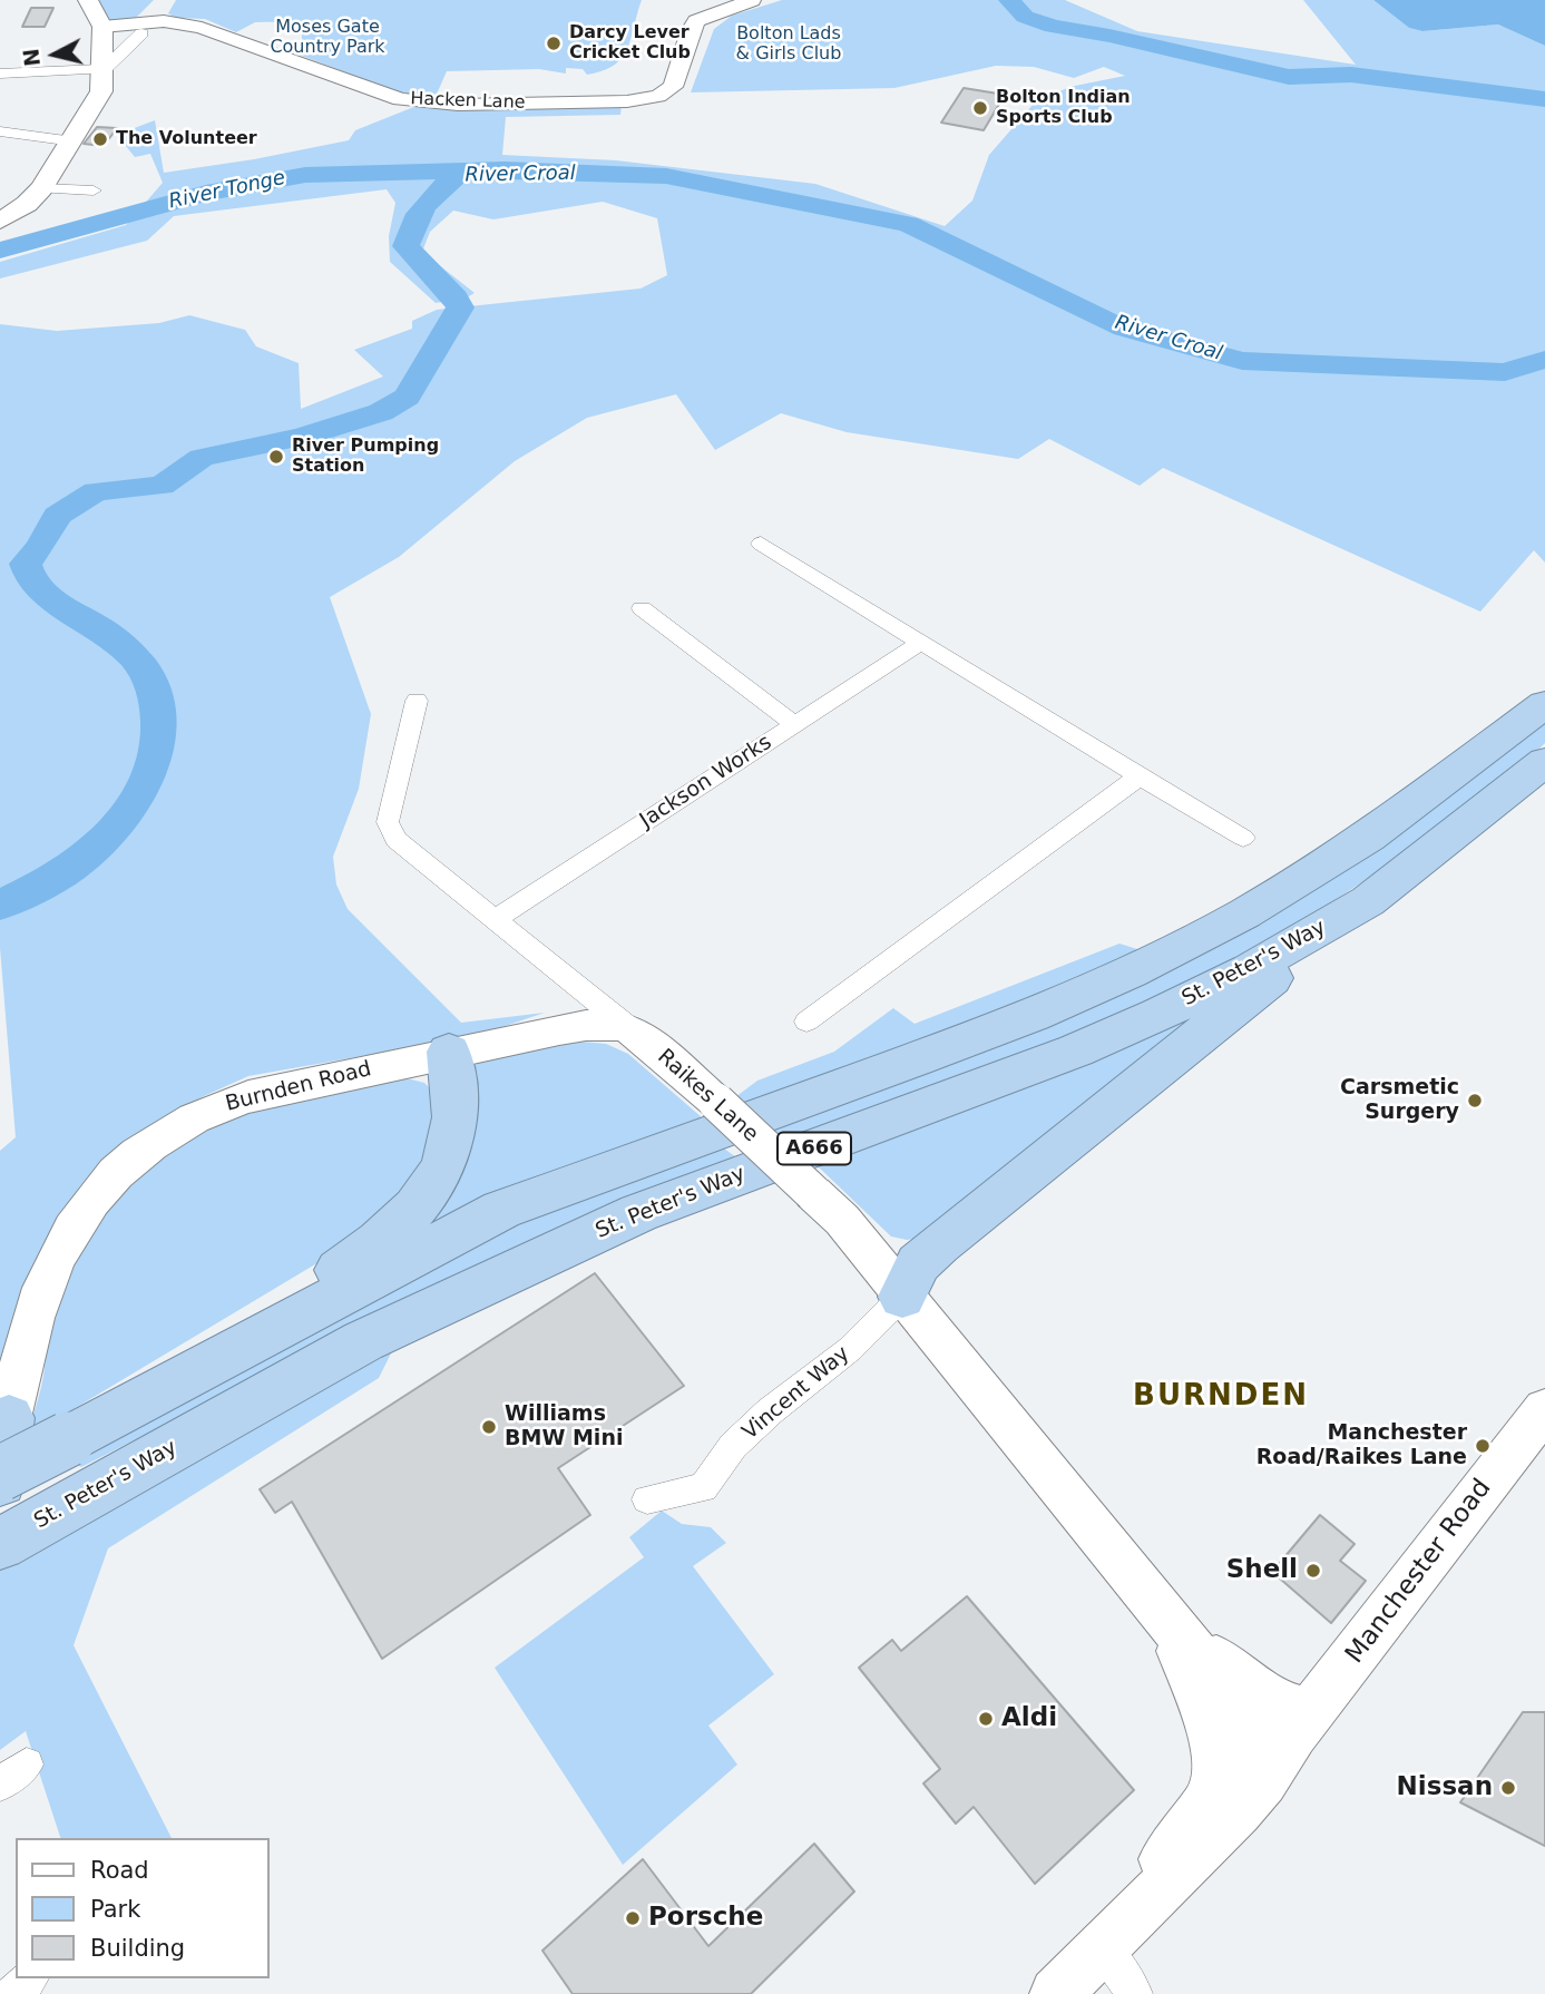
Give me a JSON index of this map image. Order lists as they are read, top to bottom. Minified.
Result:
{"streets":{"highway":["St. Peter's Way","A666"],"main road":["Burnden Road","Raikes Lane","Manchester Road"],"street":["Hacken Lane","Jackson Works","Vincent Way"]},"crossings":[["Jackson Works","Raikes Lane"],["Burnden Road","Raikes Lane"],["Raikes Lane","Vincent Way"],["Raikes Lane","Manchester Road"]],"districts":["BURNDEN"],"water":["River Croal","River Tonge"],"parks":["Moses Gate Country Park","Bolton Lads & Girls Club"],"places":["Darcy Lever Cricket Club","Bolton Indian Sports Club","The Volunteer","River Pumping Station","Carsmetic Surgery","Williams BMW Mini","Manchester Road/Raikes Lane","Shell","Aldi","Nissan","Porsche"],"legend":["Road","Park","Building"],"north":"left"}
